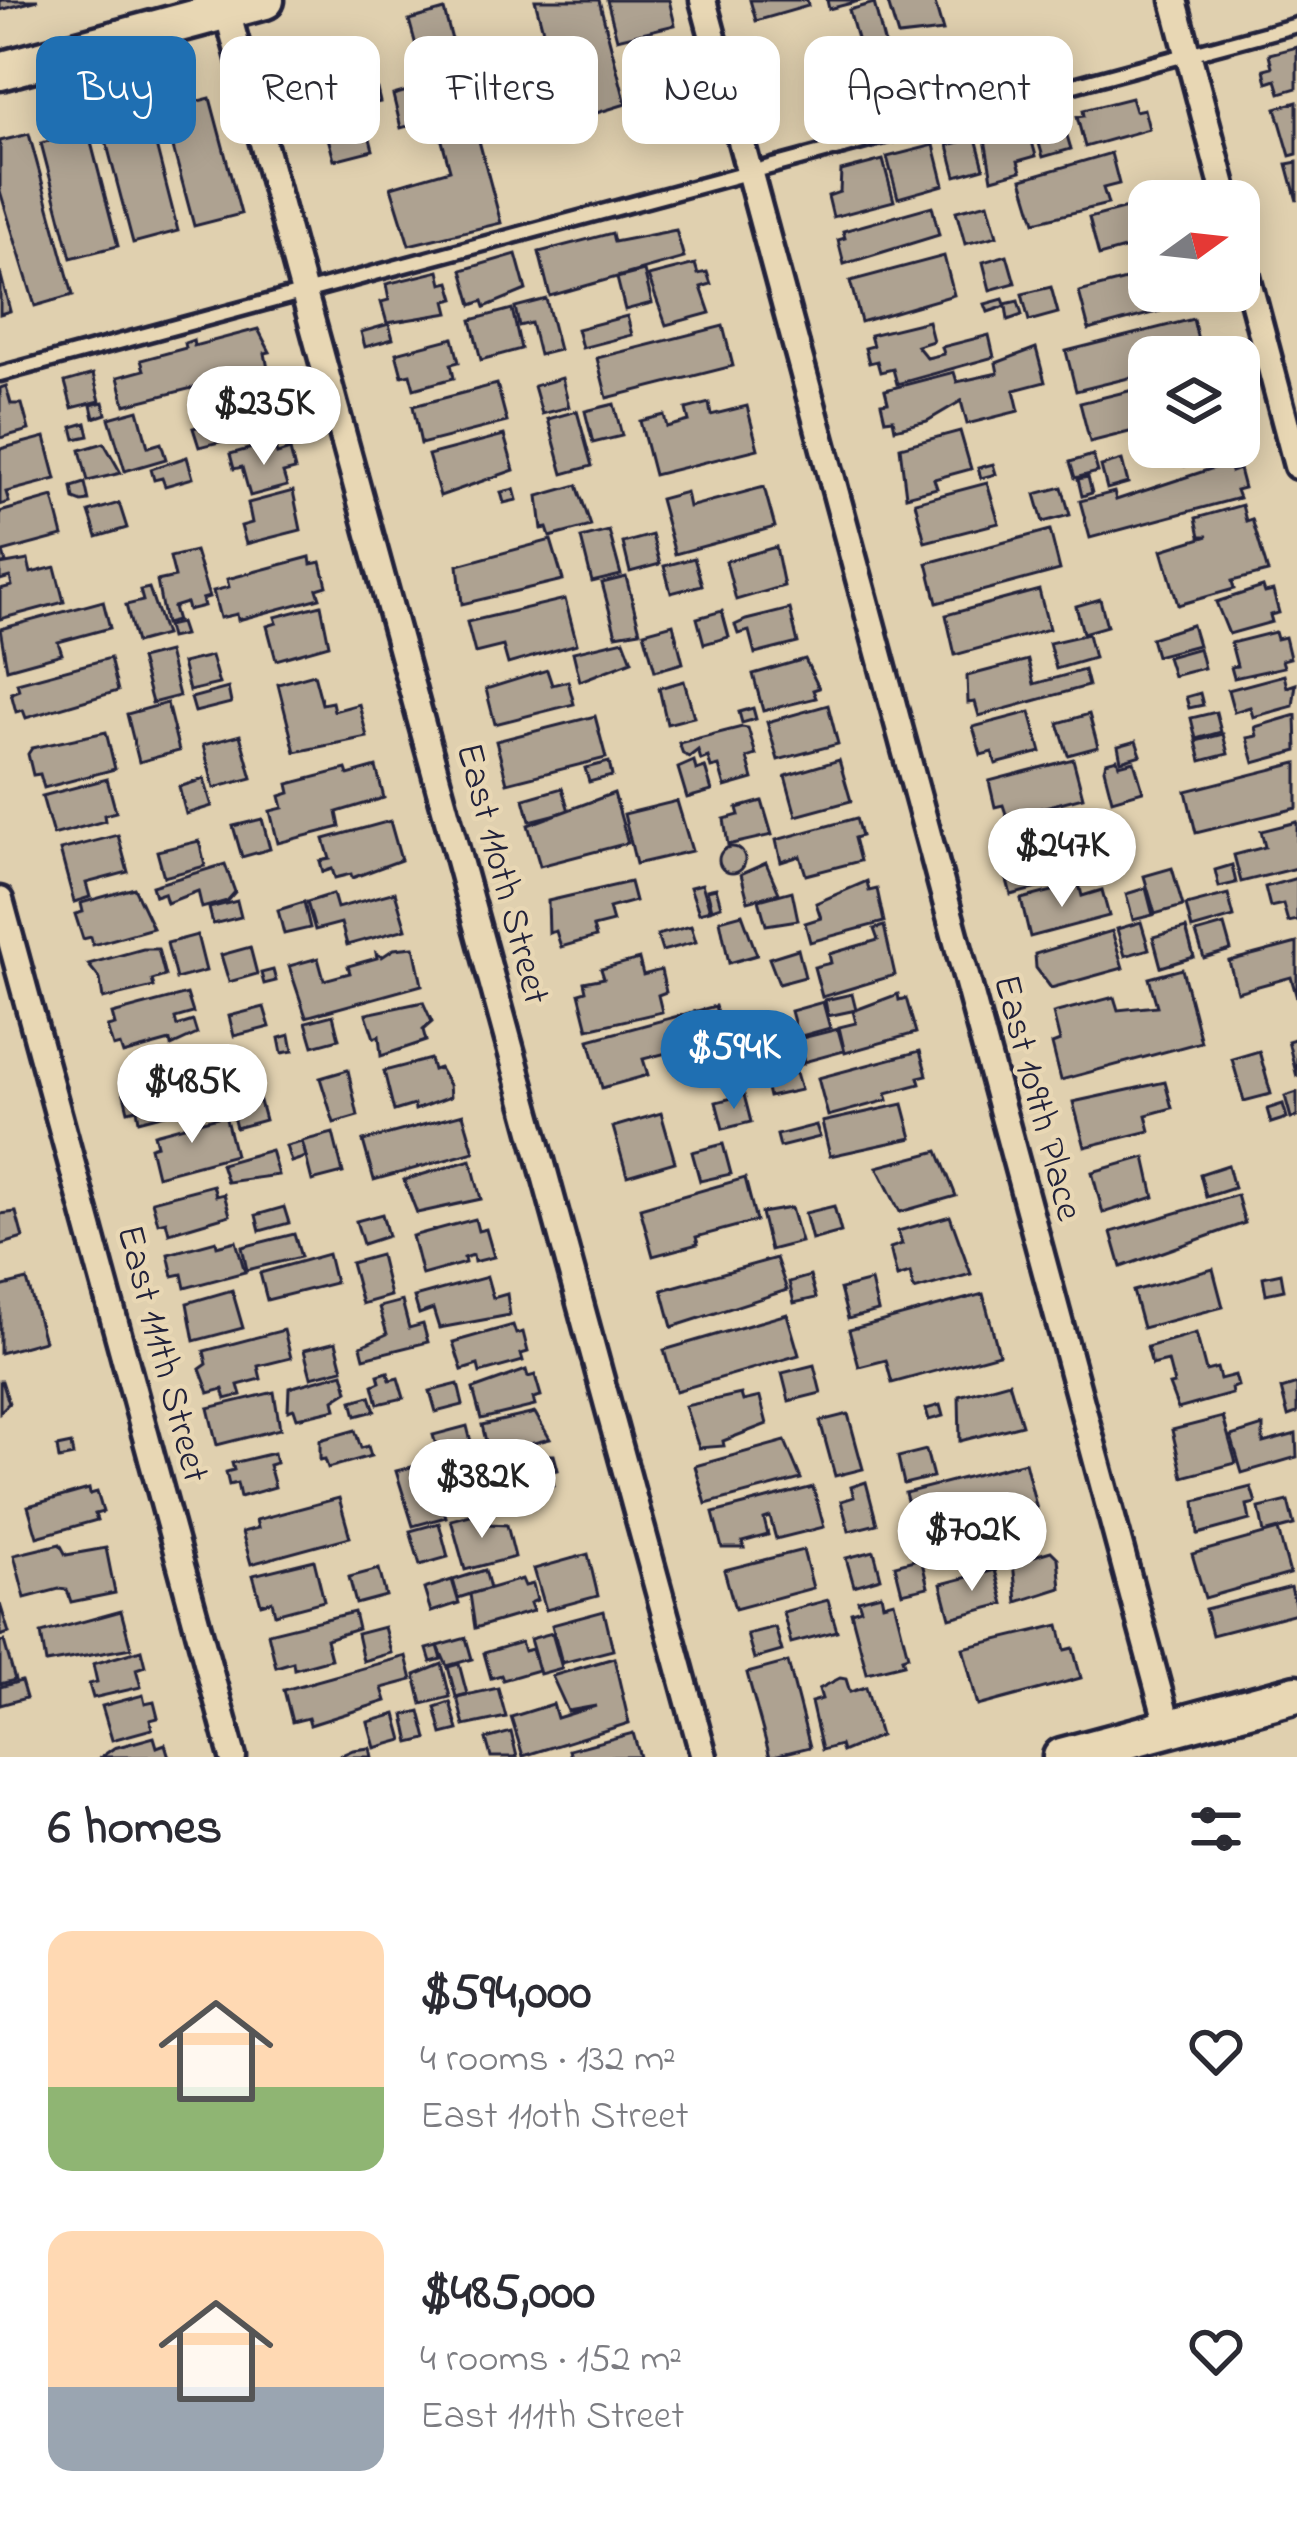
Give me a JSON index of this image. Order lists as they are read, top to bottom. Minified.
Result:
{"streets":{"street":["East 110th Street","East 109th Place","East 111th Street"]},"north":"right","page":{"chip":["Buy","Rent","Filters","New","Apartment"],"price":["$235K","$247K","$594K","$485K","$382K","$702K"],"heading":"6 homes","list":[{"name":"$594,000","note":"4 rooms · 132 m² · East 110th Street"},{"name":"$485,000","note":"4 rooms · 152 m² · East 111th Street"}]}}
